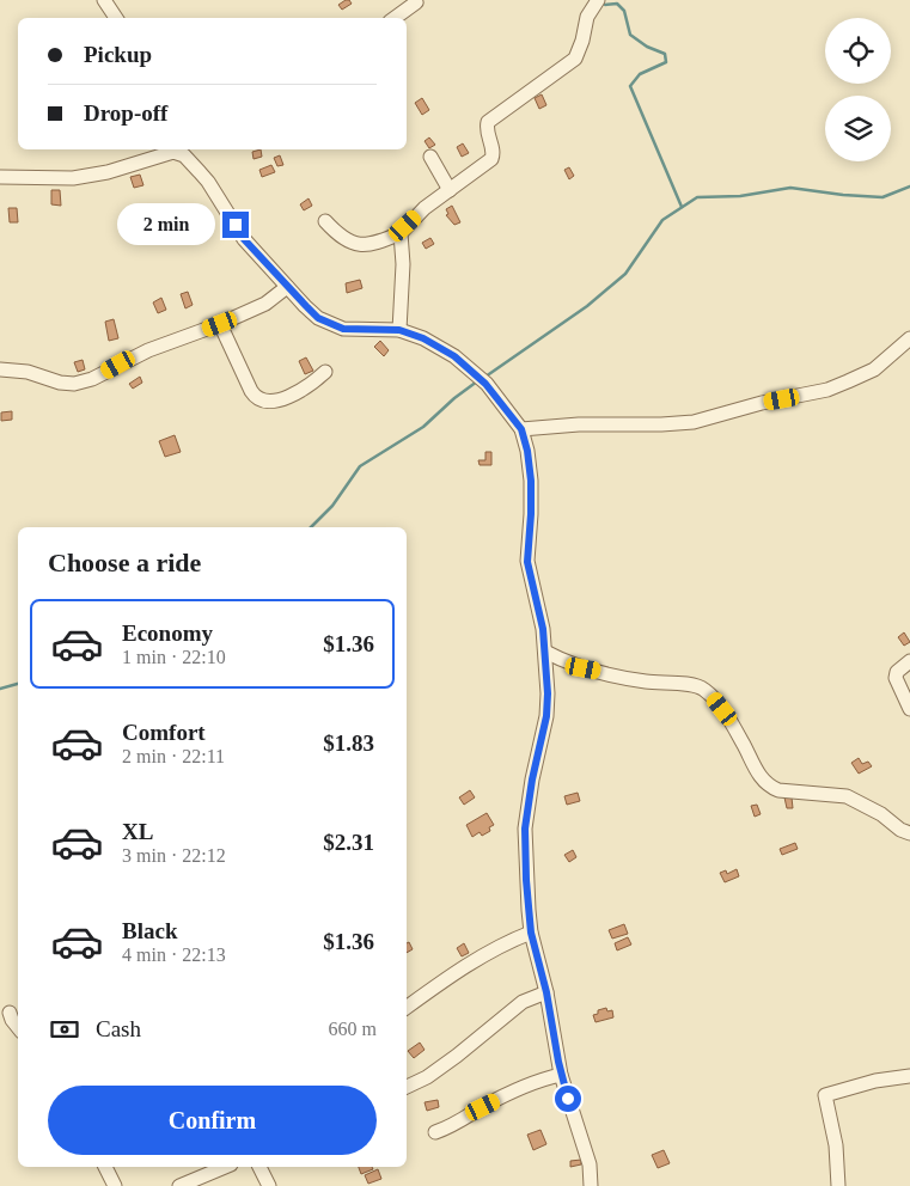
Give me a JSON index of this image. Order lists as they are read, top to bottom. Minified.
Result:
{"page":{"banner":["Pickup","Drop-off"],"bubble":"2 min","heading":"Choose a ride","list":[{"name":"Economy","note":"1 min · 22:10","value":"$1.36"},{"name":"Comfort","note":"2 min · 22:11","value":"$1.83"},{"name":"XL","note":"3 min · 22:12","value":"$2.31"},{"name":"Black","note":"4 min · 22:13","value":"$1.36"}],"pay":["Cash","660 m"],"buttons":"Confirm"}}
